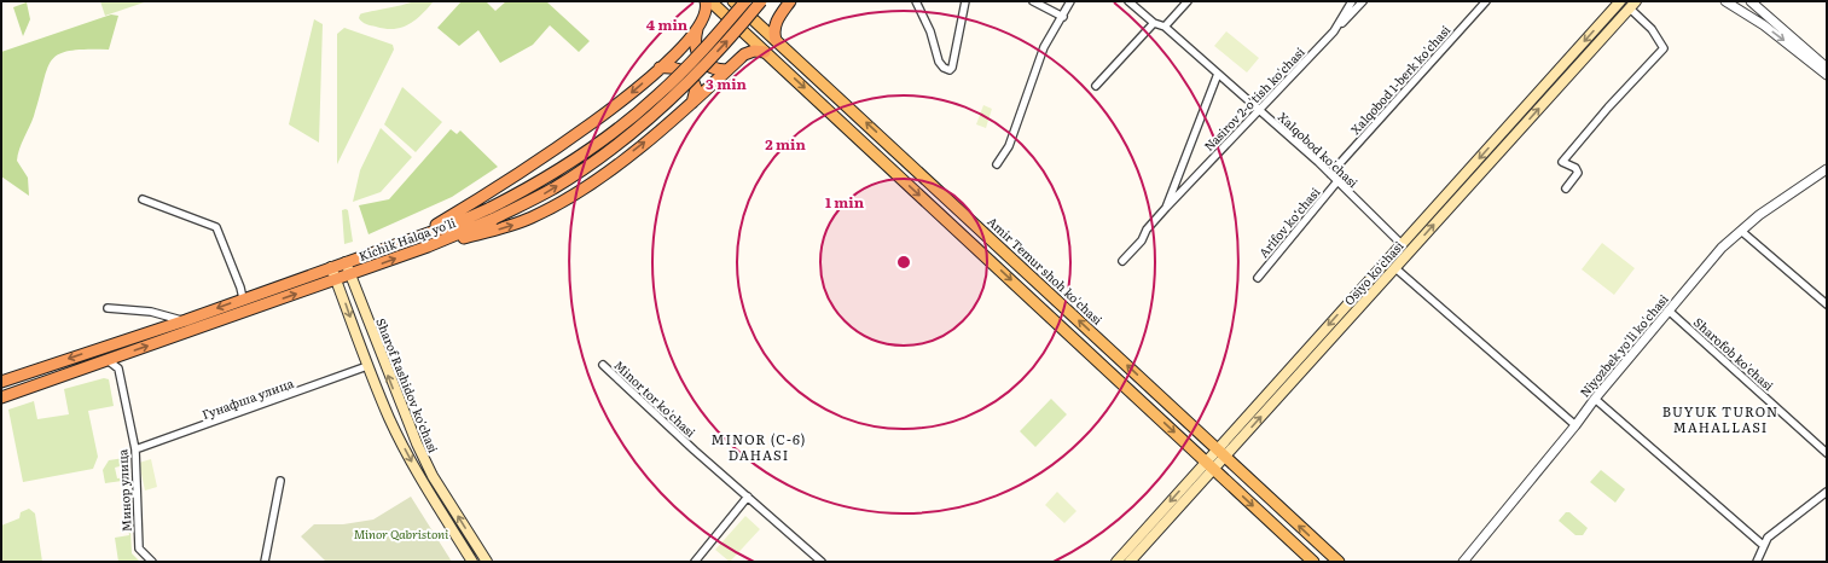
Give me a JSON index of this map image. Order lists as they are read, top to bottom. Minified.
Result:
{"streets":{"highway":["Kichik Halqa yo'li"],"main road":["Amir Temur shoh ko'chasi","Osiyo ko'chasi","Sharof Rashidov ko'chasi"],"street":["Xalqobod 1-berk ko'chasi","Nasirov 2-o'tish ko'chasi","Xalqobod ko'chasi","Arifov ko‘chasi","Niyozbek yo'li ko'chasi","Sharofob ko'chasi","Гунафша улица","Minor tor ko'chasi","Минор улица"]},"crossings":[["Xalqobod 1-berk ko'chasi","Xalqobod ko'chasi"],["Nasirov 2-o'tish ko'chasi","Xalqobod ko'chasi"],["Xalqobod ko'chasi","Arifov ko‘chasi"],["Xalqobod ko'chasi","Osiyo ko'chasi"],["Kichik Halqa yo'li","Sharof Rashidov ko'chasi"],["Kichik Halqa yo'li","Минор улица"],["Amir Temur shoh ko'chasi","Osiyo ko'chasi"],["Niyozbek yo'li ko'chasi","Sharofob ko'chasi"],["Sharof Rashidov ko'chasi","Гунафша улица"],["Гунафша улица","Минор улица"]],"districts":["BUYUK TURON MAHALLASI","MINOR (C-6) DAHASI"],"parks":["Minor Qabristoni"],"rings":["4 min","3 min","2 min","1 min"]}
